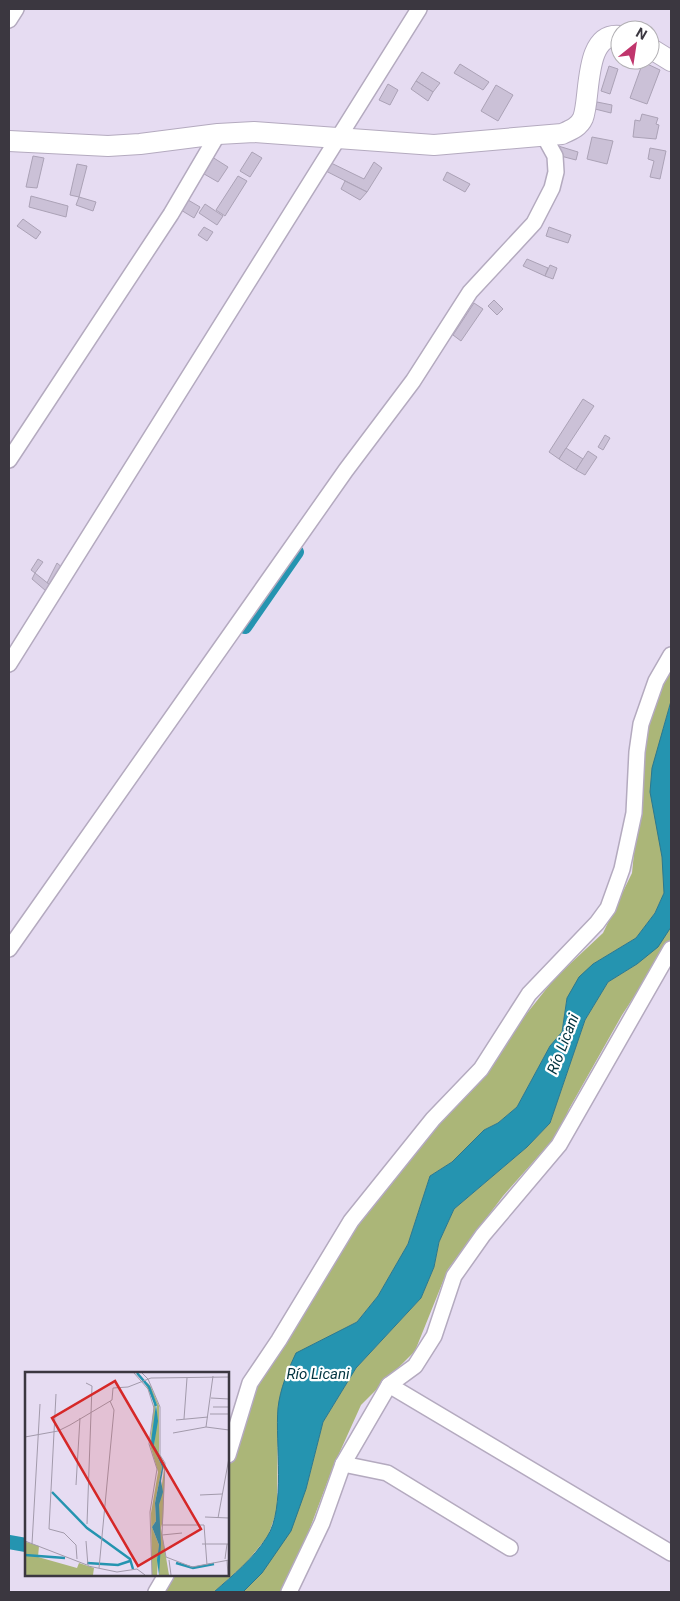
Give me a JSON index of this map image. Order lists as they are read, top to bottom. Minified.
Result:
{"water":["Río Licani"],"north":"top right"}
